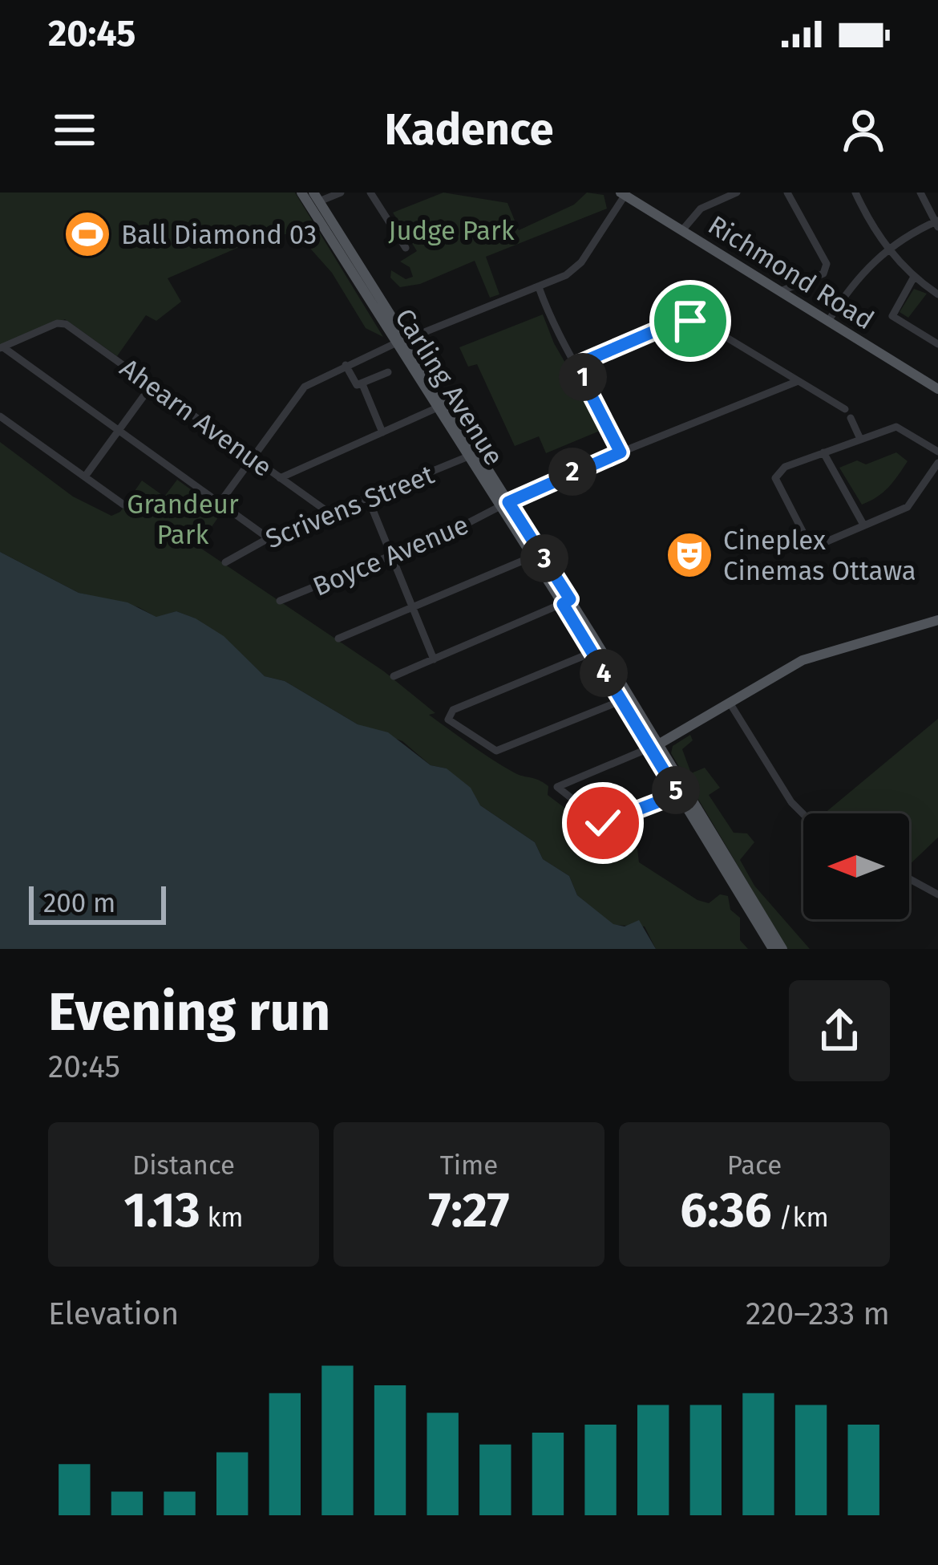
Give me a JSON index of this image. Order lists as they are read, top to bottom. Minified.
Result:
{"streets":{"main road":["Richmond Road","Carling Avenue"],"street":["Ahearn Avenue","Scrivens Street","Boyce Avenue"]},"crossings":[["Carling Avenue","Scrivens Street"],["Carling Avenue","Boyce Avenue"],["Ahearn Avenue","Scrivens Street"]],"parks":["Judge Park","Grandeur Park"],"places":{"sports":["Ball Diamond 03"],"theatre":["Cineplex Cinemas Ottawa"]},"scale_bar":"200 m","north":"left","page":{"status":"20:45","header":"Kadence","pins":["1","2","3","4","5"],"scale":"200 m","heading":["Evening run","20:45"],"stats":[["Distance","1.13 km"],["Time","7:27"],["Pace","6:36 /km"]],"chart":["Elevation","220–233 m"]}}
